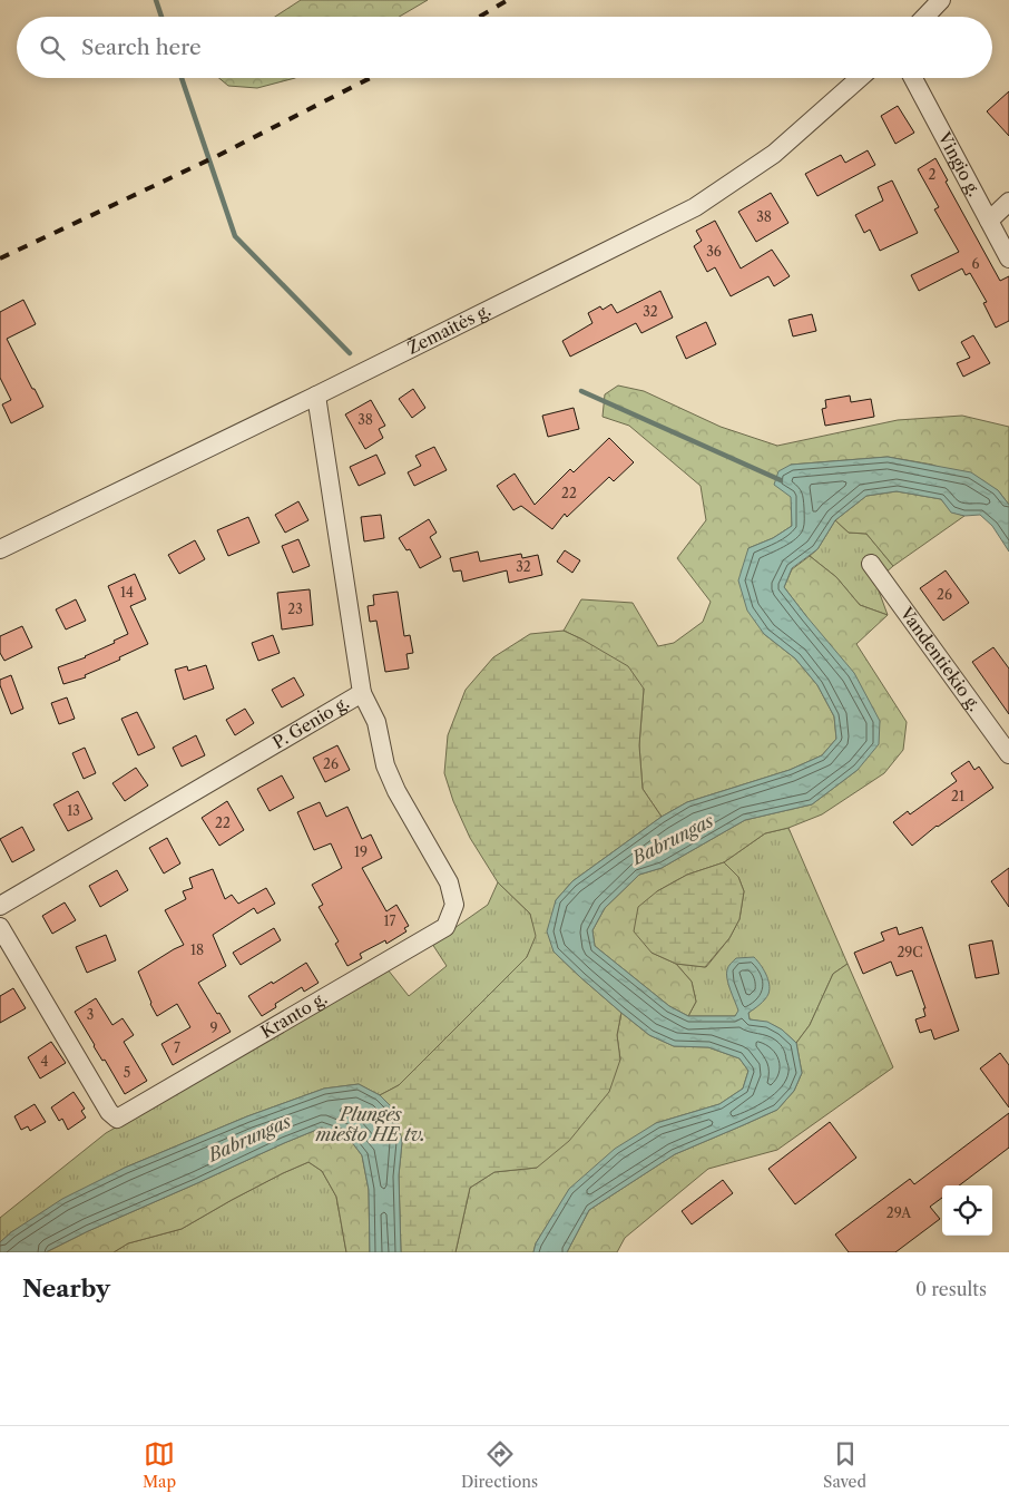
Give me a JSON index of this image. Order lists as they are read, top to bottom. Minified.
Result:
{"streets":{"street":["Vingio g.","Žemaitės g.","Vandentiekio g.","P. Genio g.","Kranto g."]},"crossings":[["Žemaitės g.","P. Genio g."],["P. Genio g.","Kranto g."]],"water":["Babrungas","Plungės miesto HE tv."],"house_numbers":["2","38","36","6","32","38","22","32","14","26","23","26","21","13","22","19","17","18","29C","3","9","7","4","5","29A"],"page":{"search":"Search here","heading":["Nearby","0 results"],"nav":["Map","Directions","Saved"]}}
